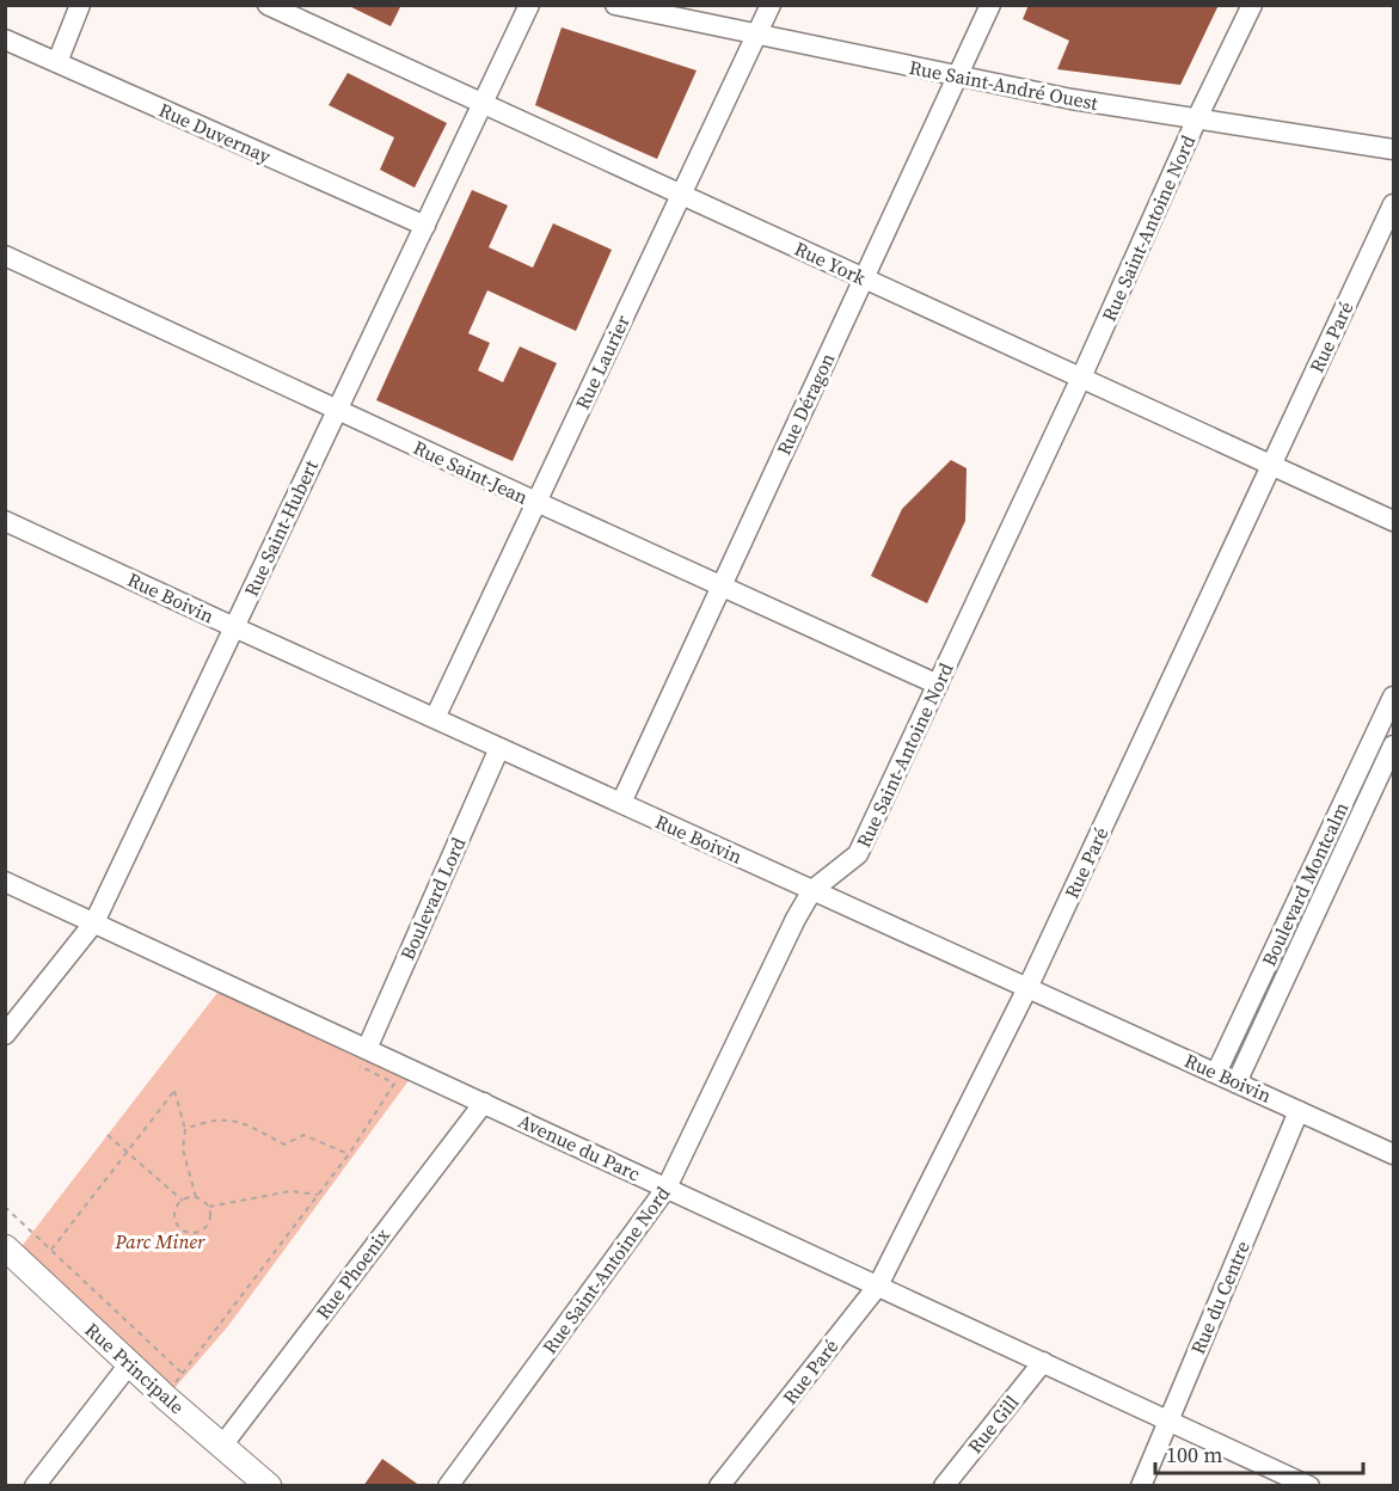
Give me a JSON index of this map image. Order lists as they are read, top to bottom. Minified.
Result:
{"streets":{"main road":["Rue Principale"],"street":["Rue Saint-André Ouest","Rue Duvernay","Rue Saint-Antoine Nord","Rue York","Rue Paré","Rue Laurier","Rue Déragon","Rue Saint-Jean","Rue Saint-Hubert","Rue Boivin","Boulevard Montcalm","Boulevard Lord","Avenue du Parc","Rue Phoenix","Rue du Centre","Rue Gill"]},"crossings":[["Rue Saint-André Ouest","Rue Saint-Antoine Nord"],["Rue Saint-André Ouest","Rue Laurier"],["Rue Saint-André Ouest","Rue Déragon"],["Rue Duvernay","Rue Saint-Hubert"],["Rue Saint-Antoine Nord","Rue York"],["Rue Saint-Antoine Nord","Rue Saint-Jean"],["Rue Saint-Antoine Nord","Rue Boivin"],["Rue Saint-Antoine Nord","Avenue du Parc"],["Rue York","Rue Paré"],["Rue York","Rue Laurier"],["Rue York","Rue Déragon"],["Rue York","Rue Saint-Hubert"],["Rue Paré","Rue Boivin"],["Rue Paré","Avenue du Parc"],["Rue Laurier","Rue Saint-Jean"],["Rue Laurier","Rue Boivin"],["Rue Déragon","Rue Saint-Jean"],["Rue Déragon","Rue Boivin"],["Rue Saint-Jean","Rue Saint-Hubert"],["Rue Saint-Hubert","Rue Boivin"],["Rue Saint-Hubert","Avenue du Parc"],["Rue Boivin","Boulevard Montcalm"],["Rue Boivin","Boulevard Lord"],["Rue Boivin","Rue du Centre"],["Boulevard Lord","Avenue du Parc"],["Avenue du Parc","Rue Phoenix"],["Avenue du Parc","Rue du Centre"],["Avenue du Parc","Rue Gill"],["Rue Phoenix","Rue Principale"]],"parks":["Parc Miner"],"scale_bar":"100 m"}
